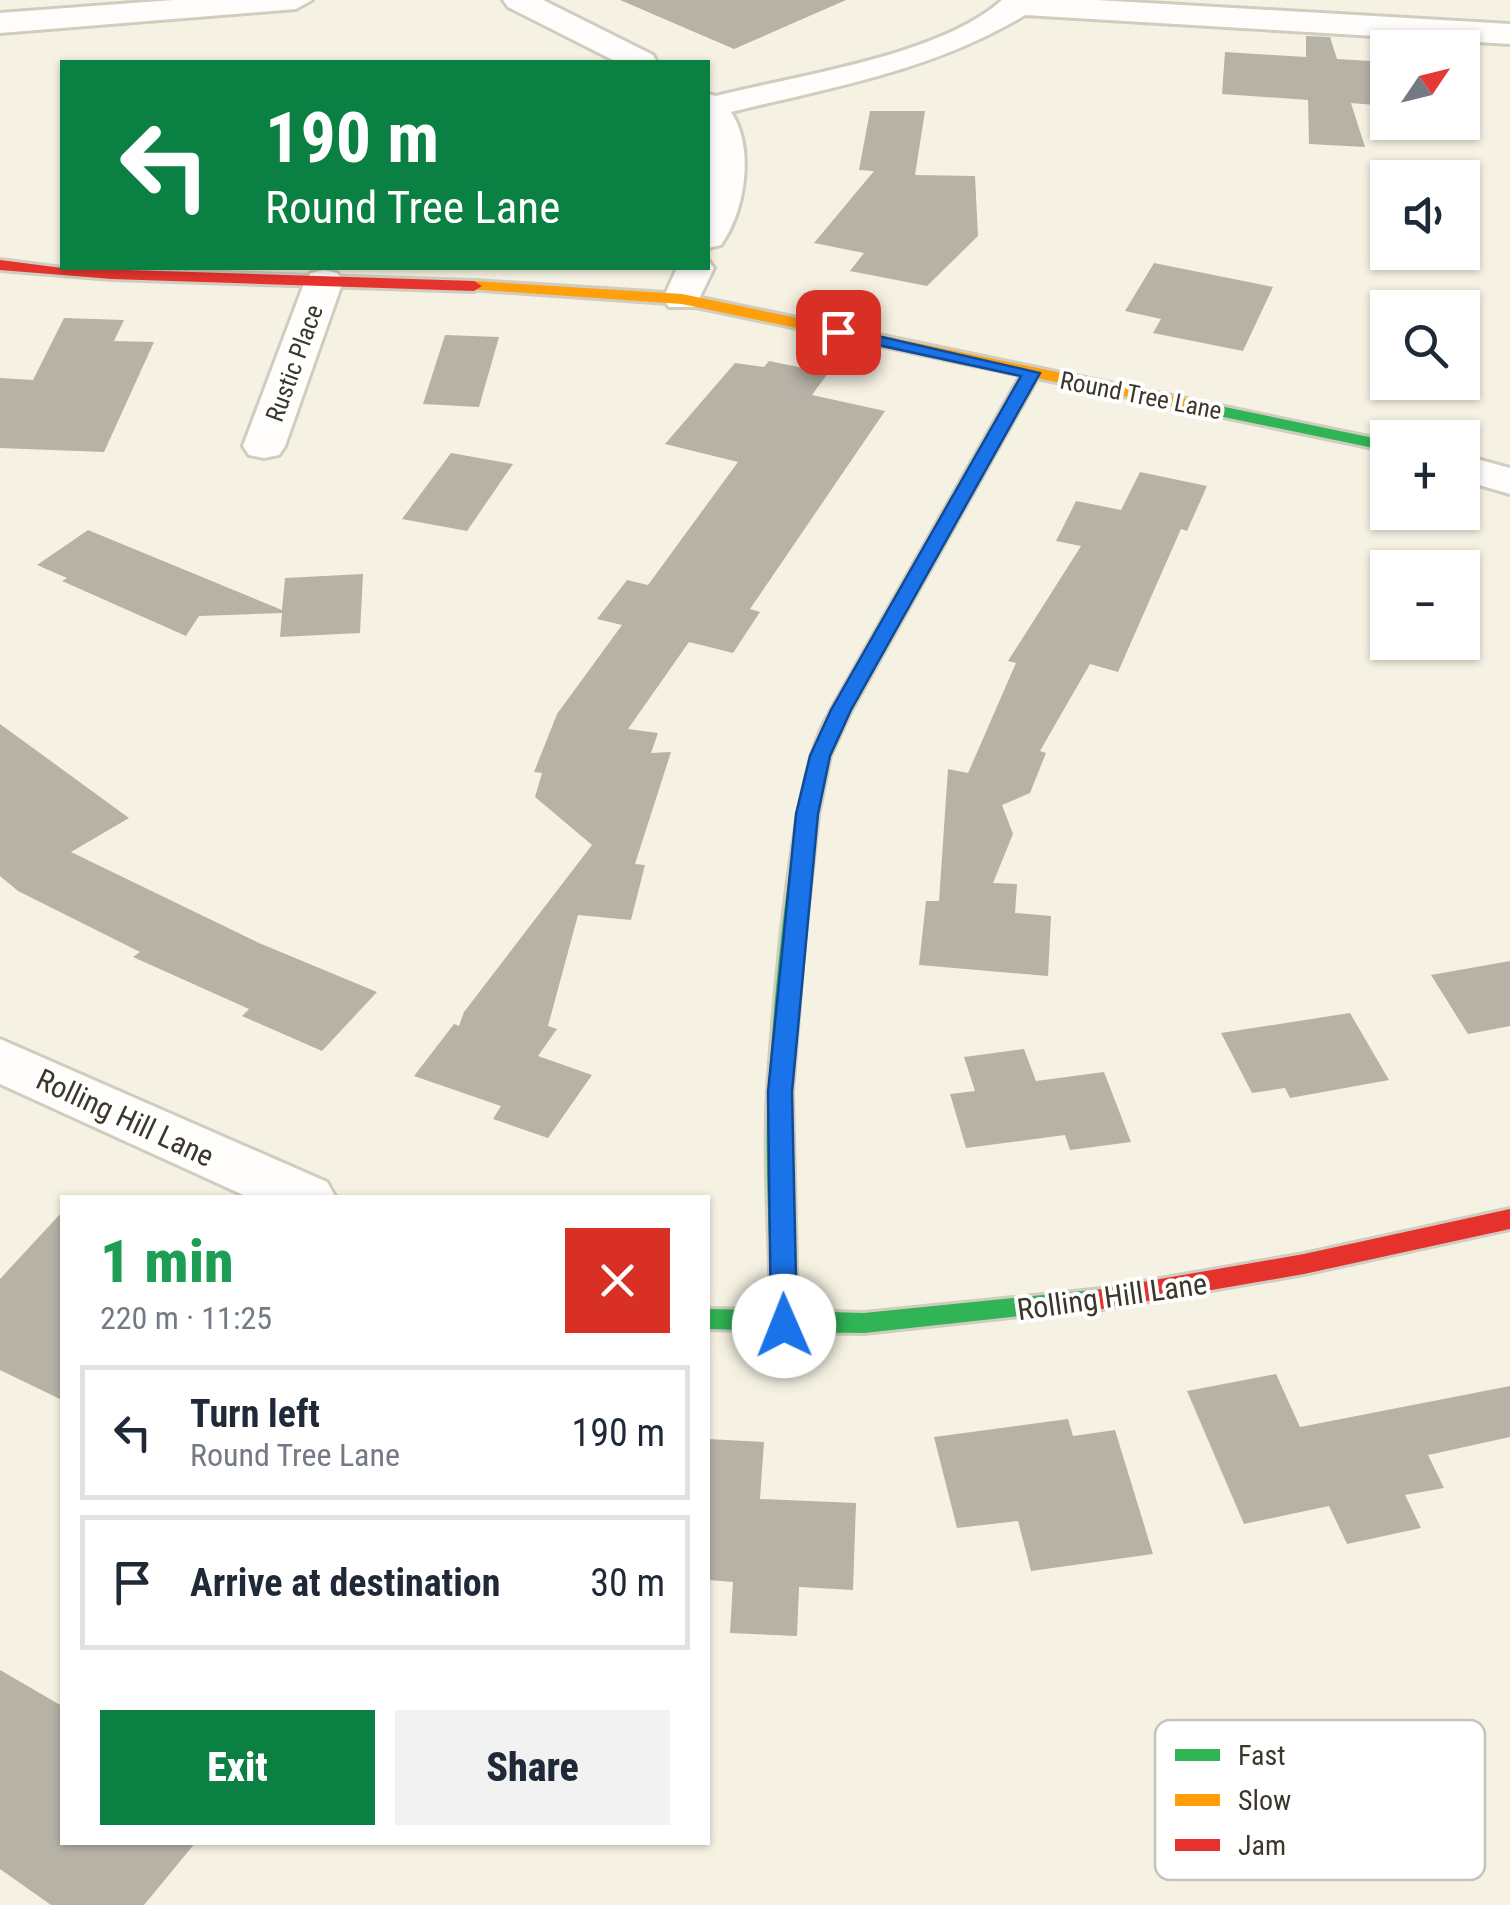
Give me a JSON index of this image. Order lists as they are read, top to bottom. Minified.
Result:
{"streets":{"street":["Rustic Place","Round Tree Lane","Rolling Hill Lane"]},"crossings":[["Rustic Place","Round Tree Lane"]],"legend":["Fast","Slow","Jam"],"north":"top right","page":{"map_buttons":["+","−"],"turn":["190 m","Round Tree Lane"],"heading":["1 min","220 m · 11:25"],"list":[{"name":"Turn left","note":"Round Tree Lane","value":"190 m"},{"name":"Arrive at destination","value":"30 m"}],"buttons":["Exit","Share"]}}
